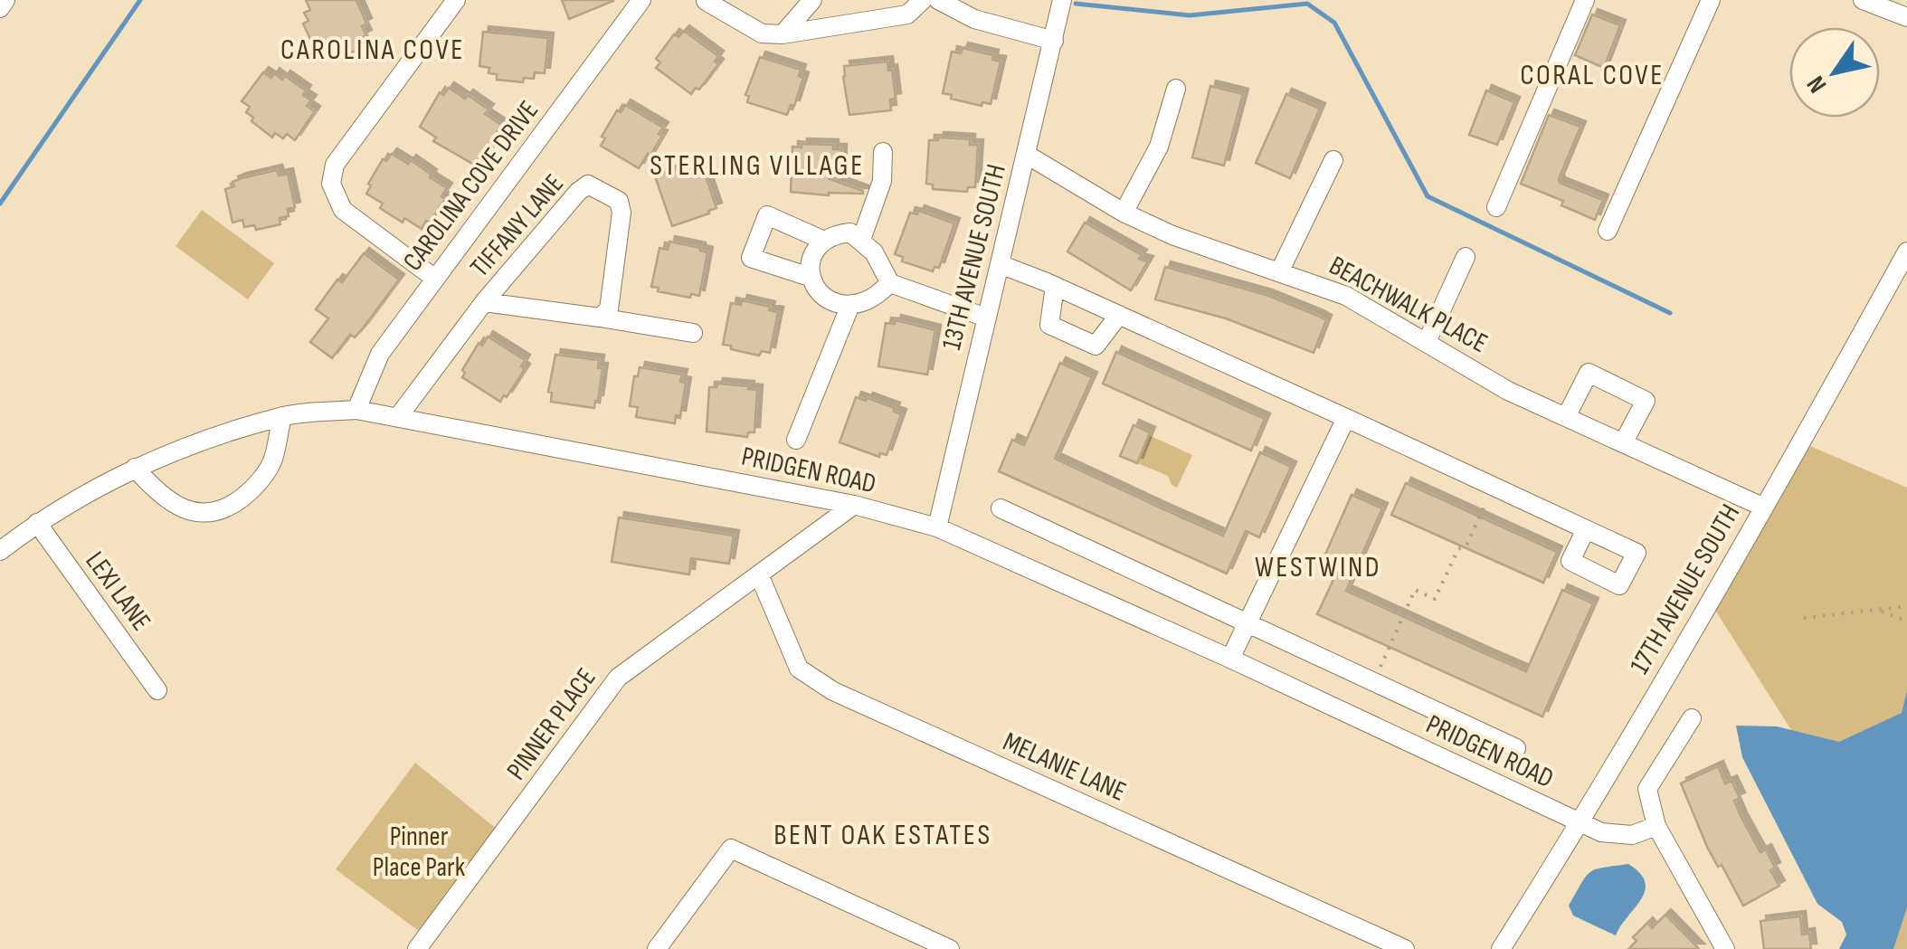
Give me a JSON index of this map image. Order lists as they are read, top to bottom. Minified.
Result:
{"streets":{"street":["CAROLINA COVE DRIVE","TIFFANY LANE","13TH AVENUE SOUTH","BEACHWALK PLACE","PRIDGEN ROAD","17TH AVENUE SOUTH","LEXI LANE","PINNER PLACE","MELANIE LANE"]},"crossings":[["CAROLINA COVE DRIVE","PRIDGEN ROAD"],["TIFFANY LANE","PRIDGEN ROAD"],["13TH AVENUE SOUTH","BEACHWALK PLACE"],["13TH AVENUE SOUTH","PRIDGEN ROAD"],["BEACHWALK PLACE","17TH AVENUE SOUTH"],["PRIDGEN ROAD","17TH AVENUE SOUTH"],["PRIDGEN ROAD","LEXI LANE"],["PRIDGEN ROAD","PINNER PLACE"],["PINNER PLACE","MELANIE LANE"]],"districts":["CAROLINA COVE","CORAL COVE","STERLING VILLAGE","WESTWIND","BENT OAK ESTATES"],"parks":["Pinner Place Park"],"north":"bottom left"}
